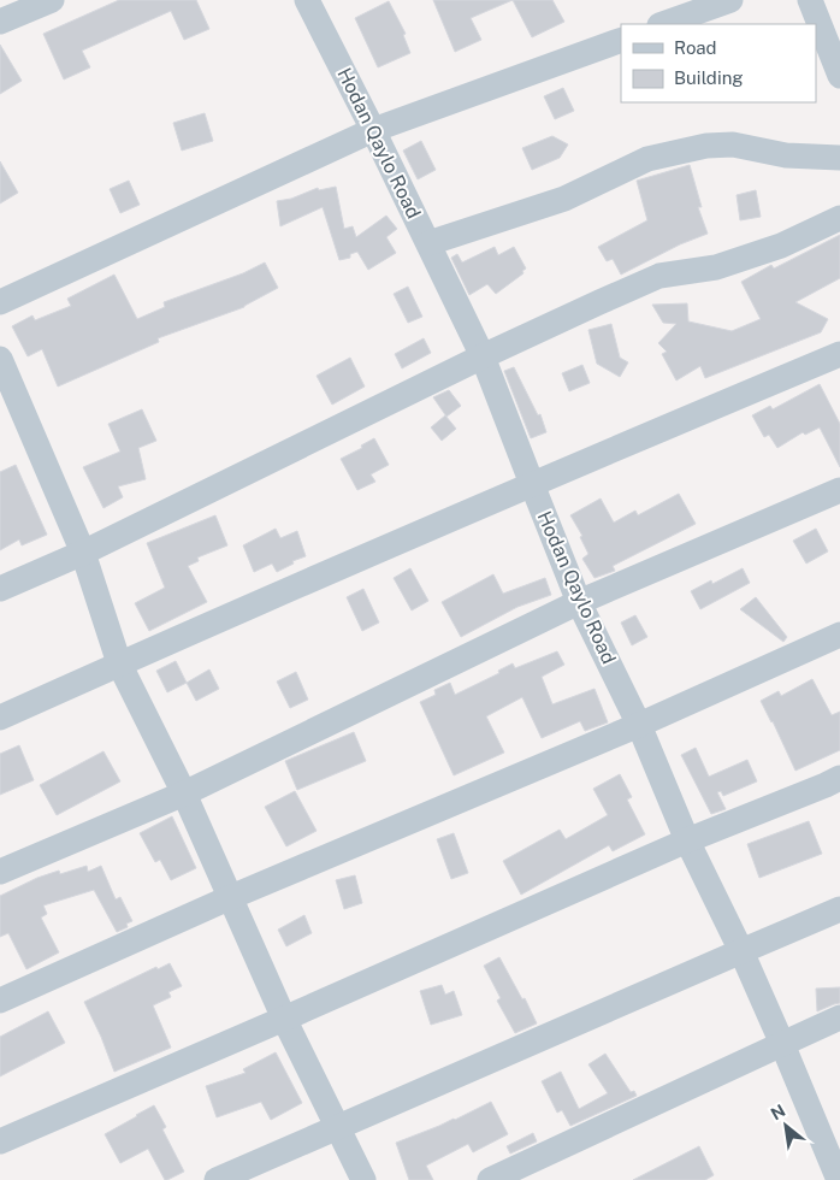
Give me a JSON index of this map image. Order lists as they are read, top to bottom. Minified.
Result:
{"streets":{"street":["Hodan Qaylo Road"]},"legend":["Road","Building"],"north":"top left"}
